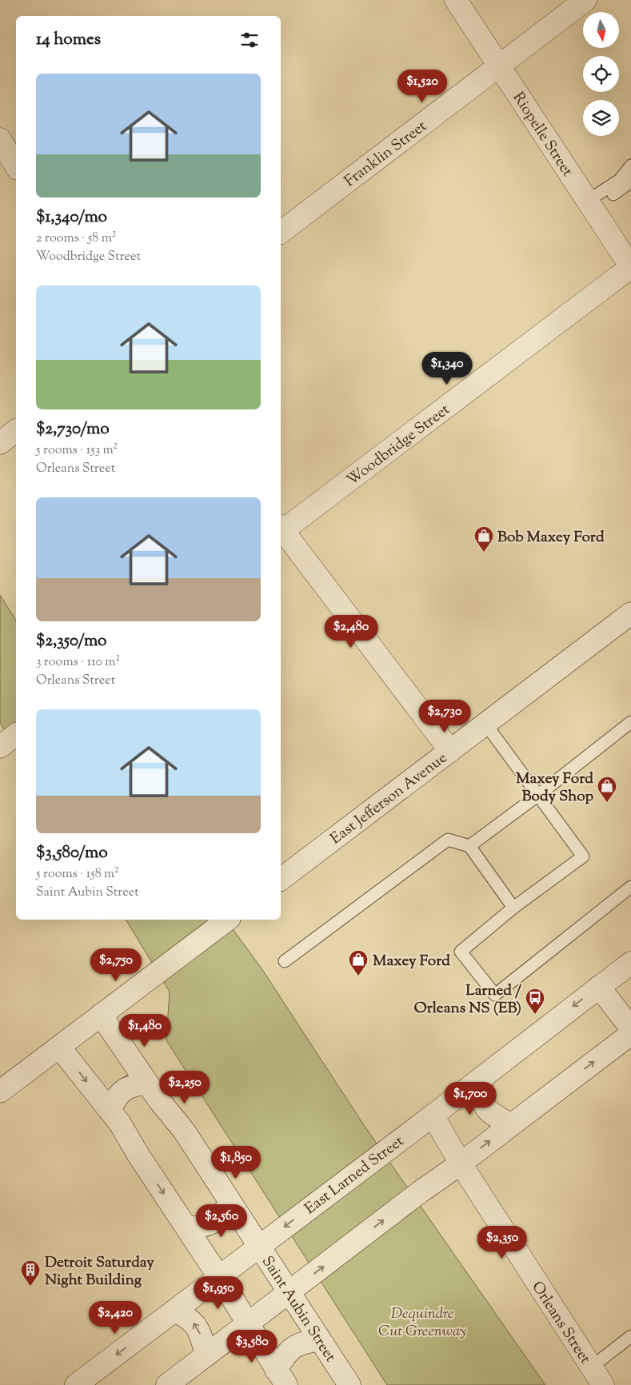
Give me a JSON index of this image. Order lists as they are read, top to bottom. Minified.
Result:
{"streets":{"street":["Riopelle Street","Franklin Street","Woodbridge Street","East Jefferson Avenue","East Larned Street","Saint Aubin Street","Orleans Street"]},"crossings":[["Riopelle Street","Franklin Street"],["Riopelle Street","Woodbridge Street"],["East Larned Street","Saint Aubin Street"],["East Larned Street","Orleans Street"]],"parks":["Dequindre Cut Greenway"],"places":{"shop":["Bob Maxey Ford","Maxey Ford Body Shop","Maxey Ford"],"bus stop":["Larned / Orleans NS (EB)"],"building":["Detroit Saturday Night Building"]},"north":"bottom","page":{"heading":"14 homes","list":[{"name":"$1,340/mo","note":"2 rooms · 58 m² · Woodbridge Street"},{"name":"$2,730/mo","note":"5 rooms · 153 m² · Orleans Street"},{"name":"$2,350/mo","note":"3 rooms · 110 m² · Orleans Street"},{"name":"$3,580/mo","note":"5 rooms · 158 m² · Saint Aubin Street"}],"price":["$1,520","$1,340","$2,480","$2,730","$2,750","$1,480","$2,250","$1,700","$1,850","$2,560","$2,350","$1,950","$2,420","$3,580"]}}
